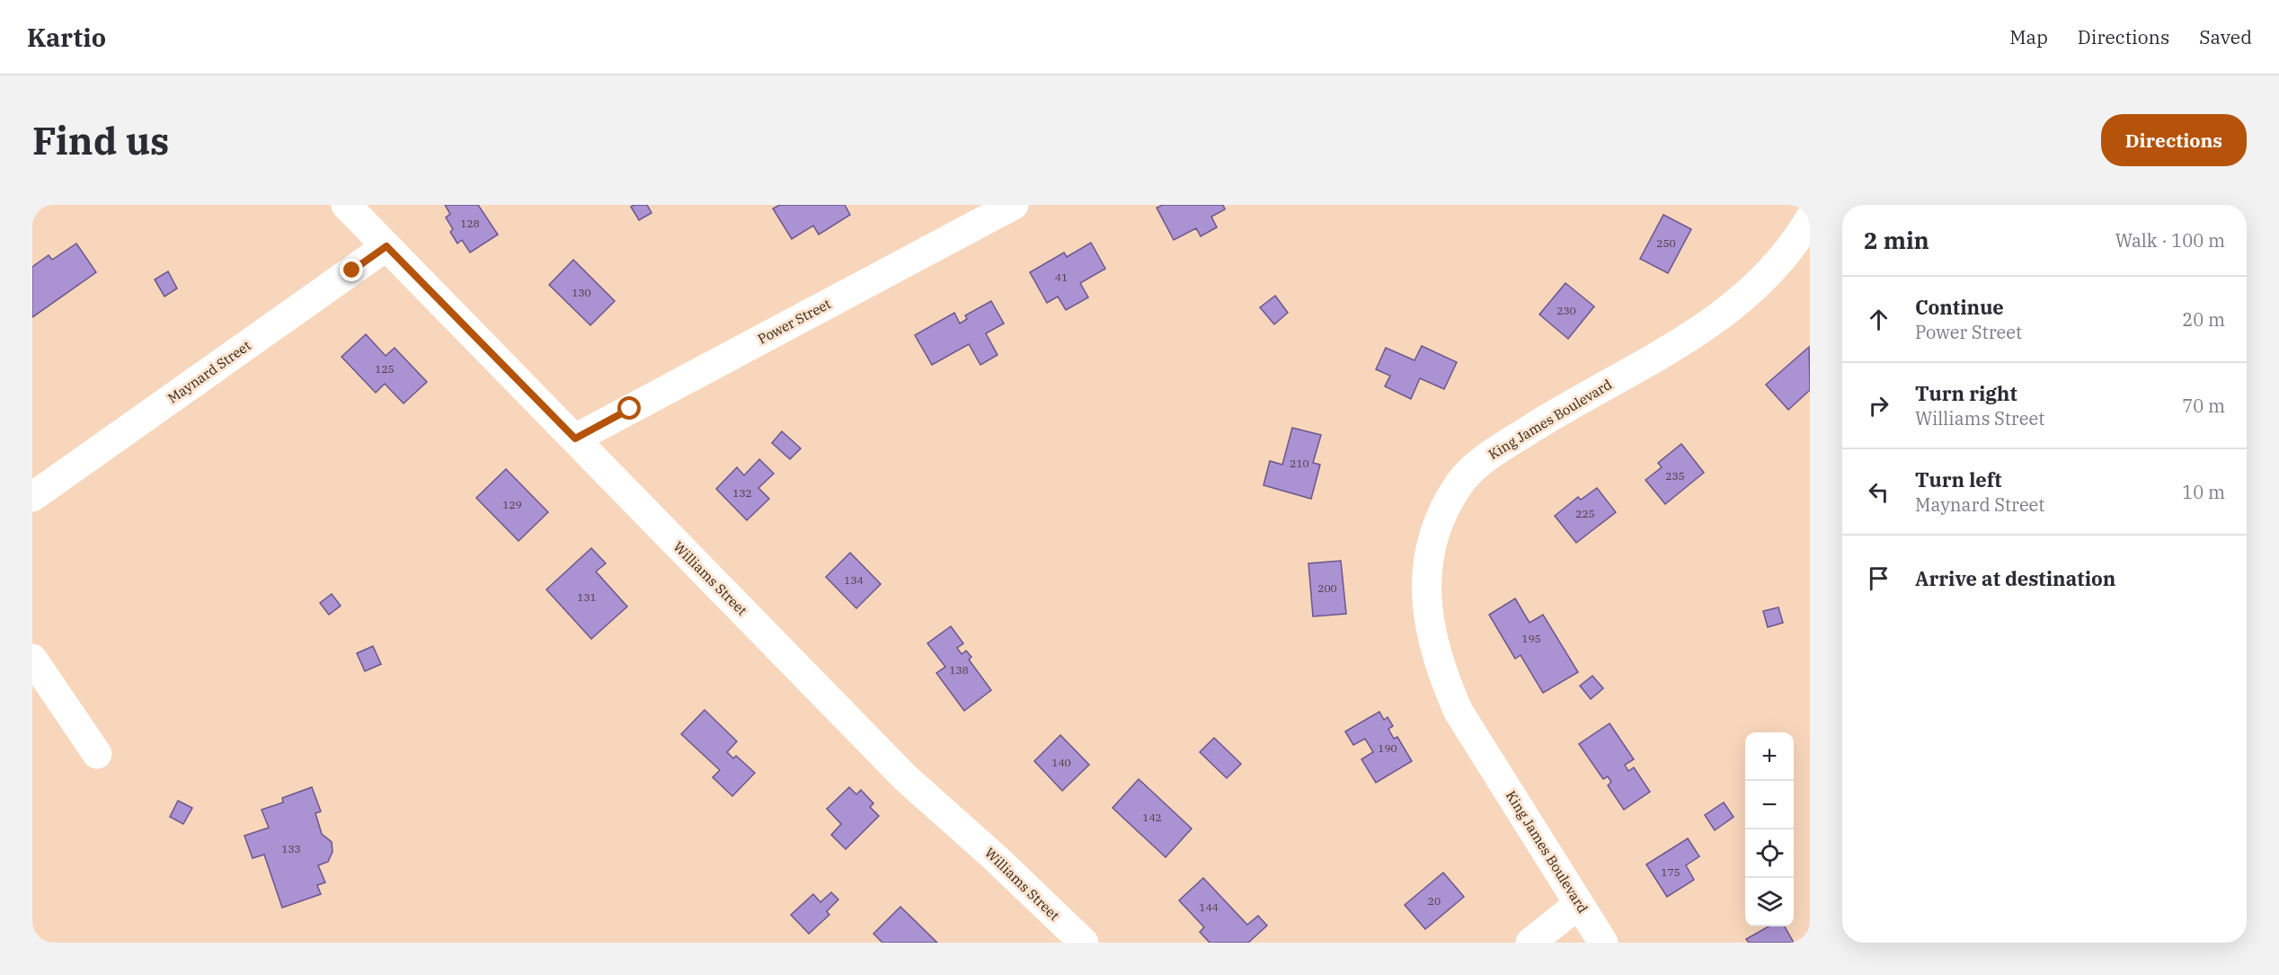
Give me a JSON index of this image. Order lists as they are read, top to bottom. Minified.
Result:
{"streets":{"street":["Power Street","Maynard Street","King James Boulevard","Williams Street"]},"crossings":[["Power Street","Williams Street"],["Maynard Street","Williams Street"]],"house_numbers":["128","250","41","130","230","125","210","235","132","129","225","134","200","131","195","138","190","140","142","133","175","20","144"],"page":{"header":"Kartio","nav":["Map","Directions","Saved"],"buttons":"Directions","title":"Find us","heading":["2 min","Walk · 100 m"],"list":[["Continue","Power Street","20 m"],["Turn right","Williams Street","70 m"],["Turn left","Maynard Street","10 m"],"Arrive at destination"],"map_buttons":["+","−"]}}
